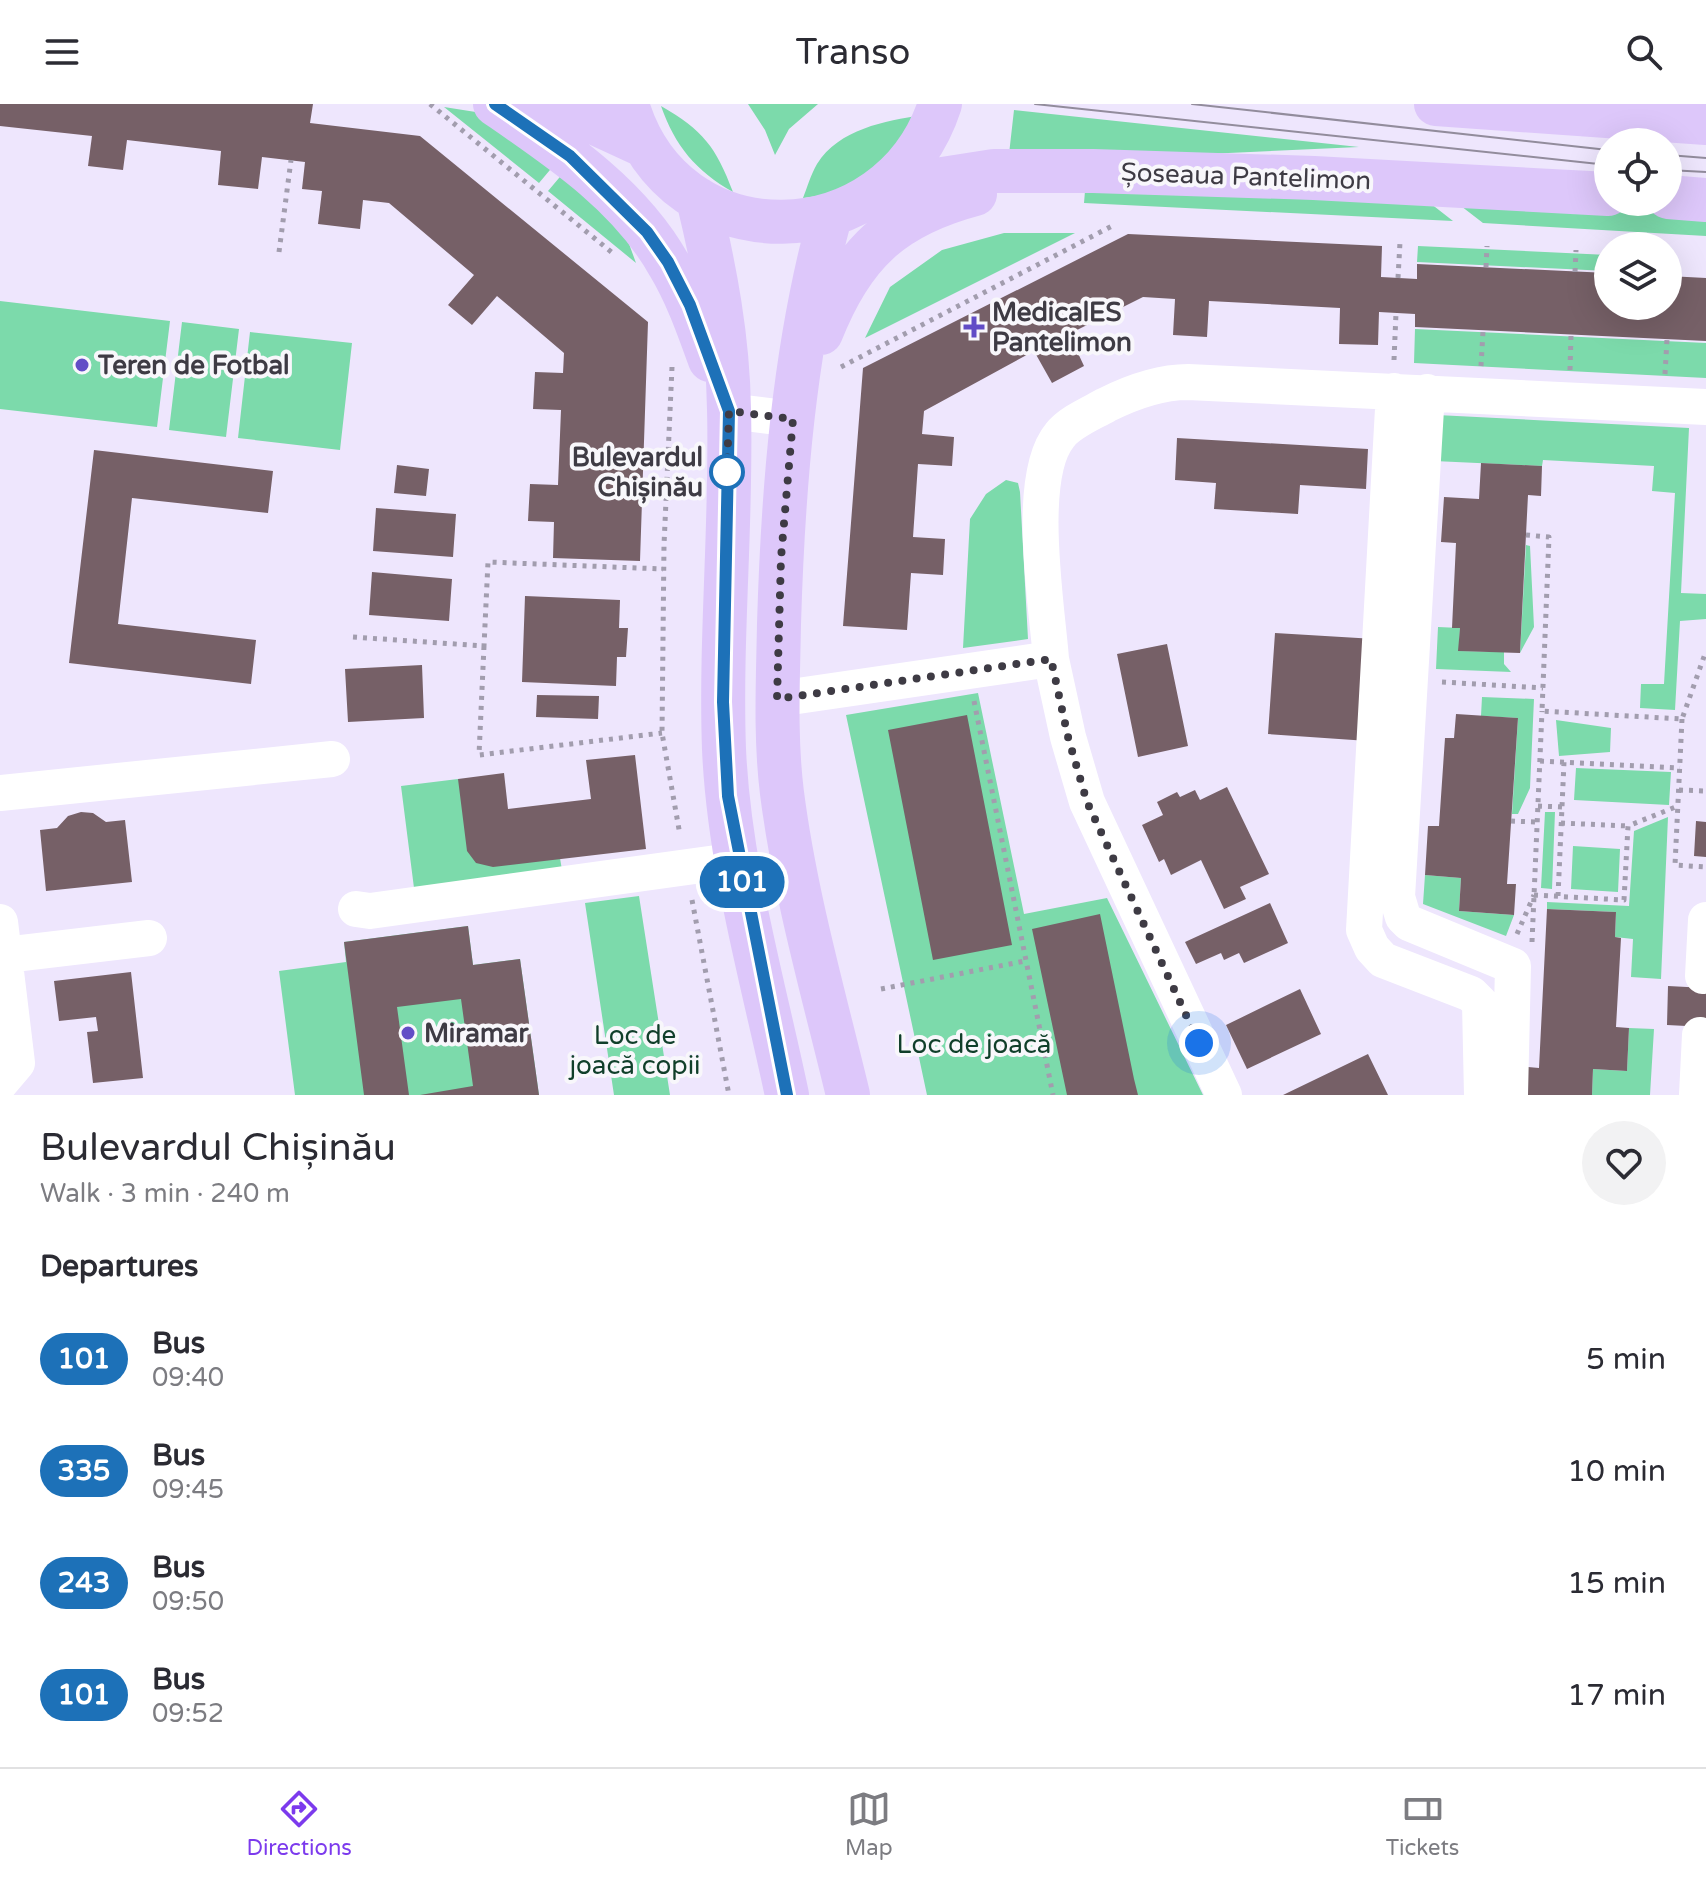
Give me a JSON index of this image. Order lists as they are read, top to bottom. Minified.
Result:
{"streets":{"main road":["Șoseaua Pantelimon"]},"parks":["Loc de joacă copii","Loc de joacă"],"places":{"health":["MedicalES Pantelimon"],"other":["Teren de Fotbal","Bulevardul Chișinău","Miramar"]},"lines":["bus line 101"],"page":{"header":"Transo","on_map":"101","heading":[["Bulevardul Chișinău","Walk · 3 min · 240 m"],"Departures"],"list":[{"mark":"101","name":"Bus","note":"09:40","value":"5 min"},{"mark":"335","name":"Bus","note":"09:45","value":"10 min"},{"mark":"243","name":"Bus","note":"09:50","value":"15 min"},{"mark":"101","name":"Bus","note":"09:52","value":"17 min"}],"tabs":["Directions","Map","Tickets"]}}
